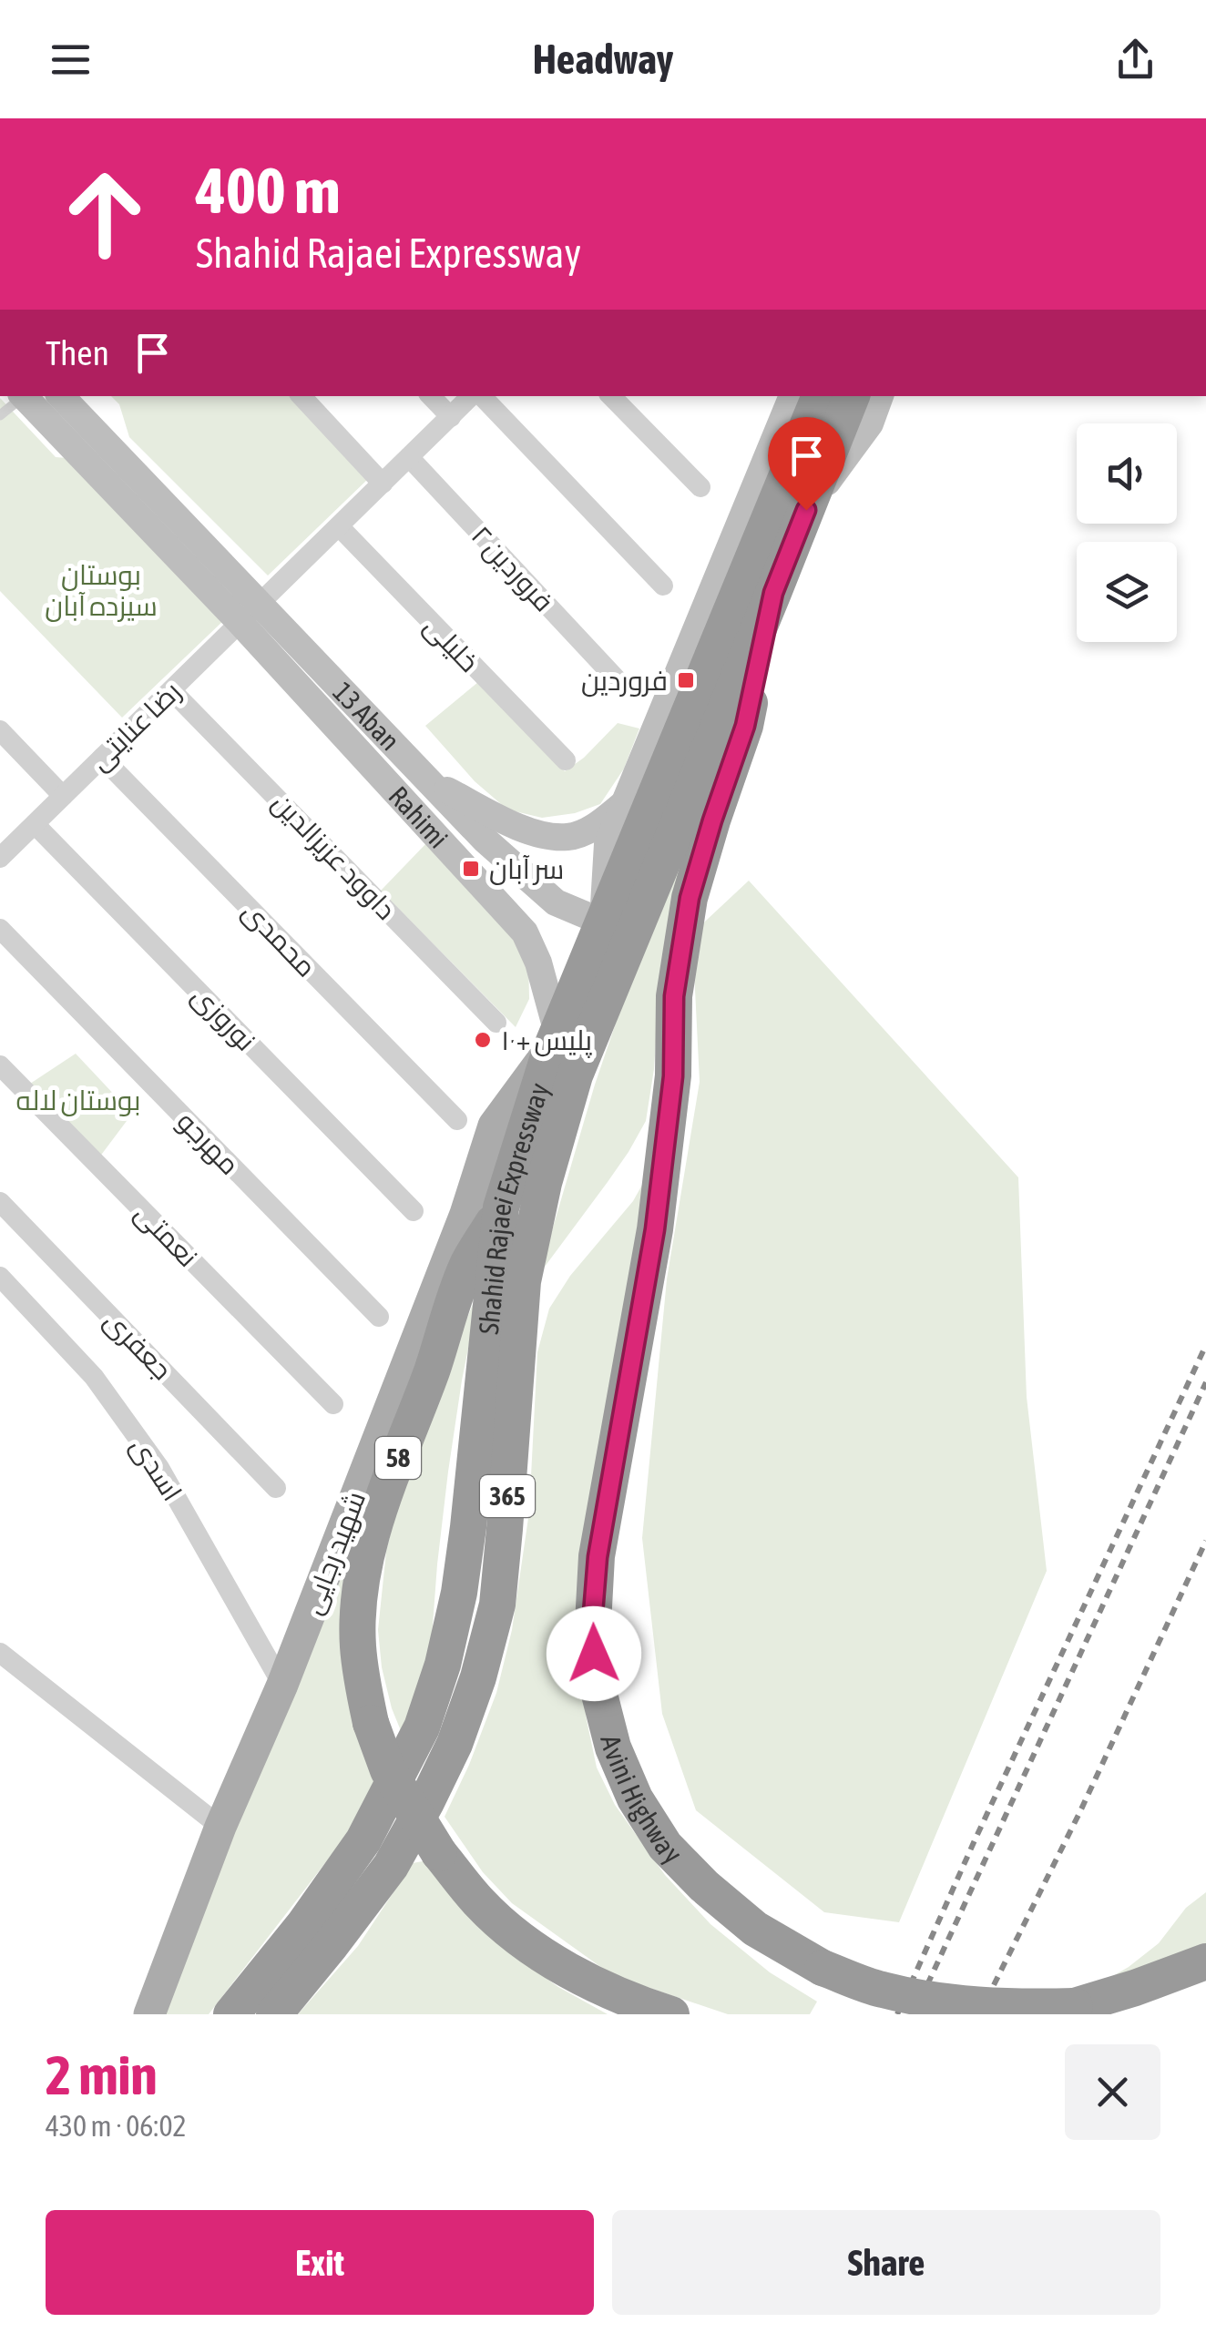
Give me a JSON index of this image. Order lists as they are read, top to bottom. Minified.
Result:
{"streets":{"highway":["Shahid Rajaei Expressway","58","365","Avini Highway"],"main road":["13 Aban","Rahimi","شهید رجایی"],"street":["فروردین ۲","خلیلی","رضا عنایتی","داوود عزیزالدین","محمدی","نوروزی","مهرجو","نعمتی","جعفری","اسدی"]},"crossings":[["فروردین ۲","رضا عنایتی"],["خلیلی","رضا عنایتی"],["13 Aban","رضا عنایتی"],["13 Aban","Rahimi"],["13 Aban","Shahid Rajaei Expressway"],["رضا عنایتی","Rahimi"],["رضا عنایتی","داوود عزیزالدین"],["رضا عنایتی","محمدی"],["رضا عنایتی","نوروزی"],["Rahimi","Shahid Rajaei Expressway"],["Rahimi","شهید رجایی"],["Shahid Rajaei Expressway","58"],["Shahid Rajaei Expressway","شهید رجایی"],["Shahid Rajaei Expressway","Avini Highway"],["اسدی","شهید رجایی"]],"parks":["بوستان سیزده آبان","بوستان لاله"],"places":{"transit":["فروردین","سر آبان"],"other":["پلیس +۱۰"]},"page":{"header":"Headway","turn":["400 m","Shahid Rajaei Expressway"],"then":"Then","heading":["2 min","430 m · 06:02"],"buttons":["Exit","Share"]}}
